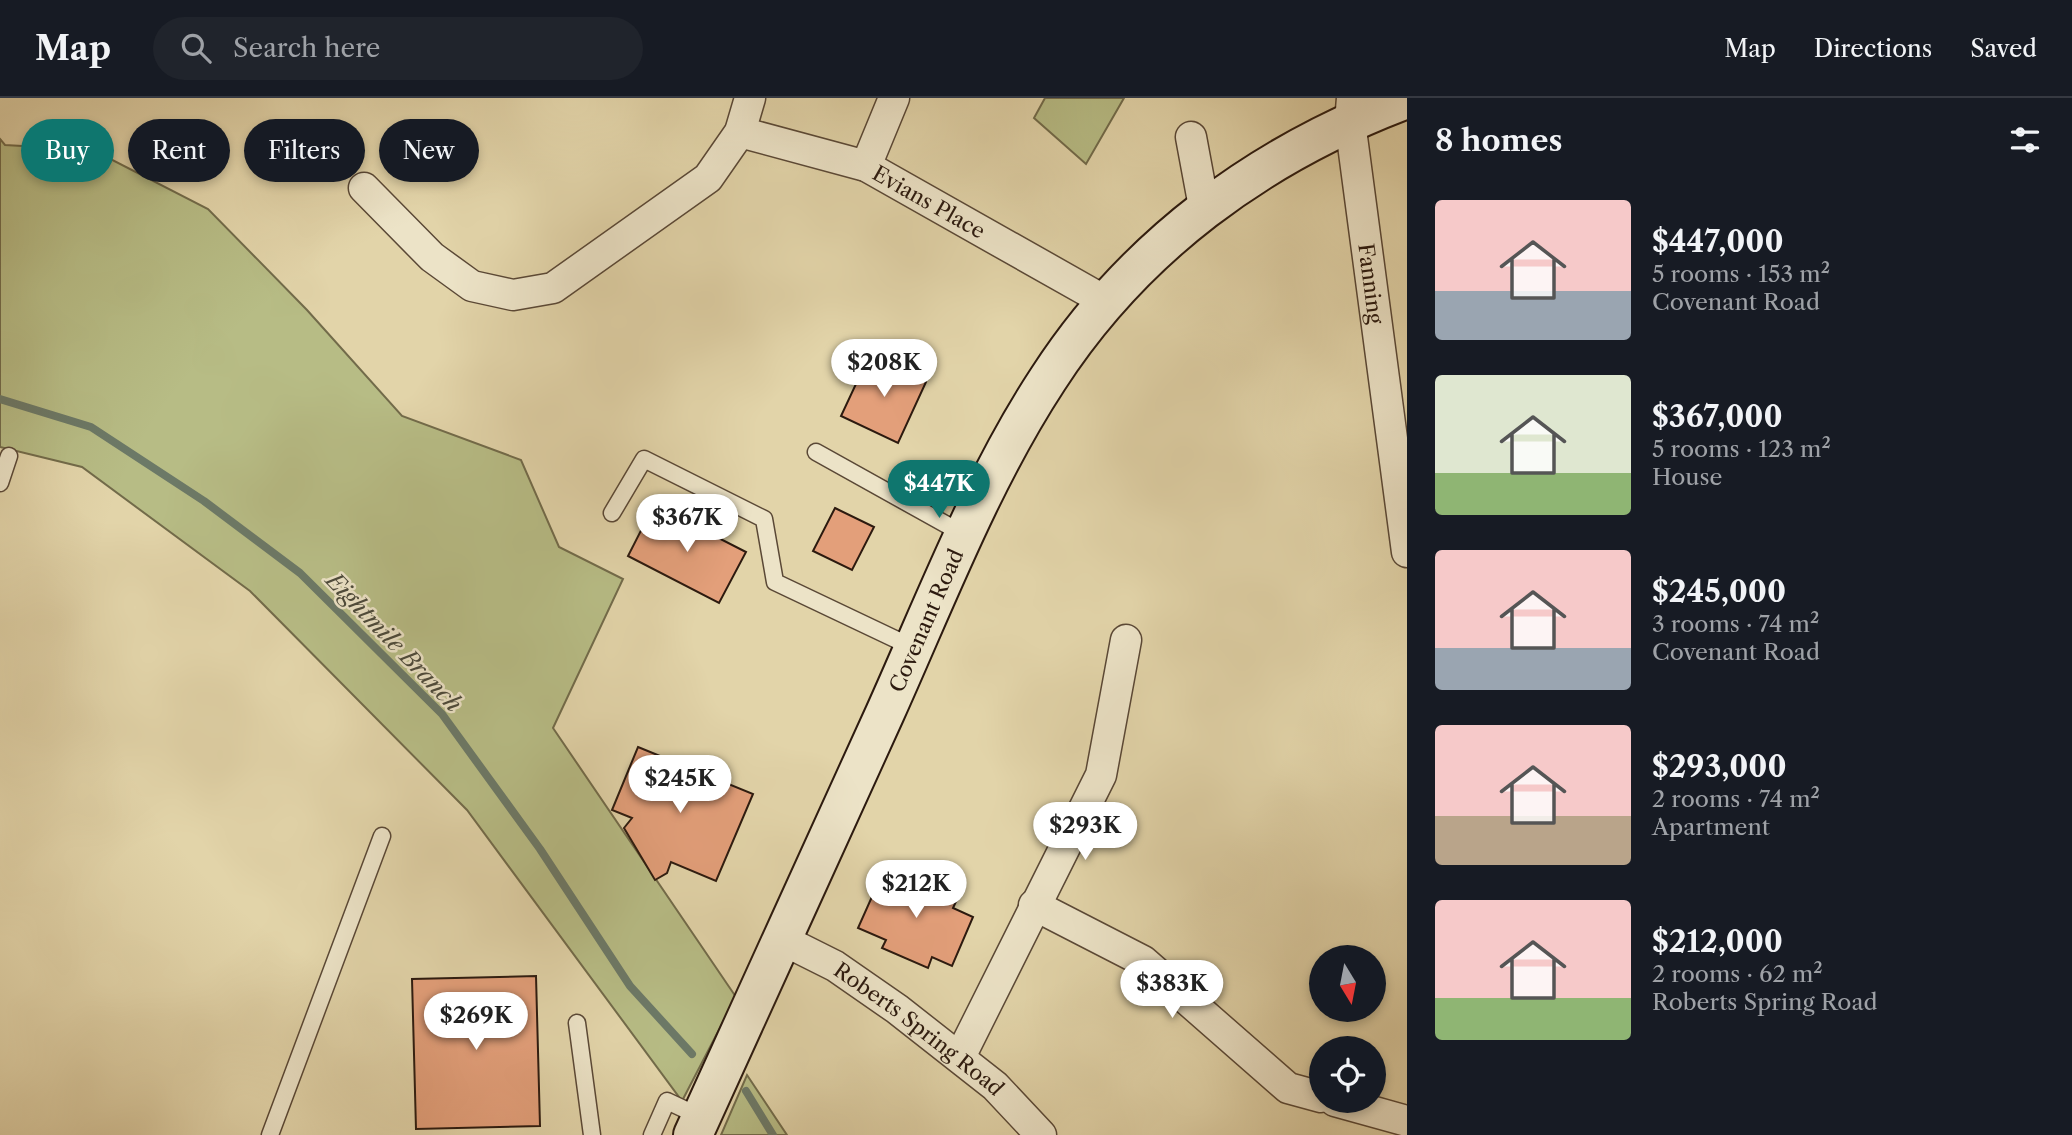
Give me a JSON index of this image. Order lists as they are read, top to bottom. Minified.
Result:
{"streets":{"street":["Evians Place","Fanning","Covenant Road","Roberts Spring Road"]},"crossings":[["Evians Place","Covenant Road"],["Fanning","Covenant Road"],["Covenant Road","Roberts Spring Road"]],"water":["Eightmile Branch"],"north":"bottom","page":{"header":"Map","search":"Search here","nav":["Map","Directions","Saved"],"heading":"8 homes","chip":["Buy","Rent","Filters","New"],"list":[{"name":"$447,000","note":"5 rooms · 153 m² · Covenant Road"},{"name":"$367,000","note":"5 rooms · 123 m² · House"},{"name":"$245,000","note":"3 rooms · 74 m² · Covenant Road"},{"name":"$293,000","note":"2 rooms · 74 m² · Apartment"},{"name":"$212,000","note":"2 rooms · 62 m² · Roberts Spring Road"}],"price":["$208K","$447K","$367K","$245K","$293K","$212K","$383K","$269K"]}}
